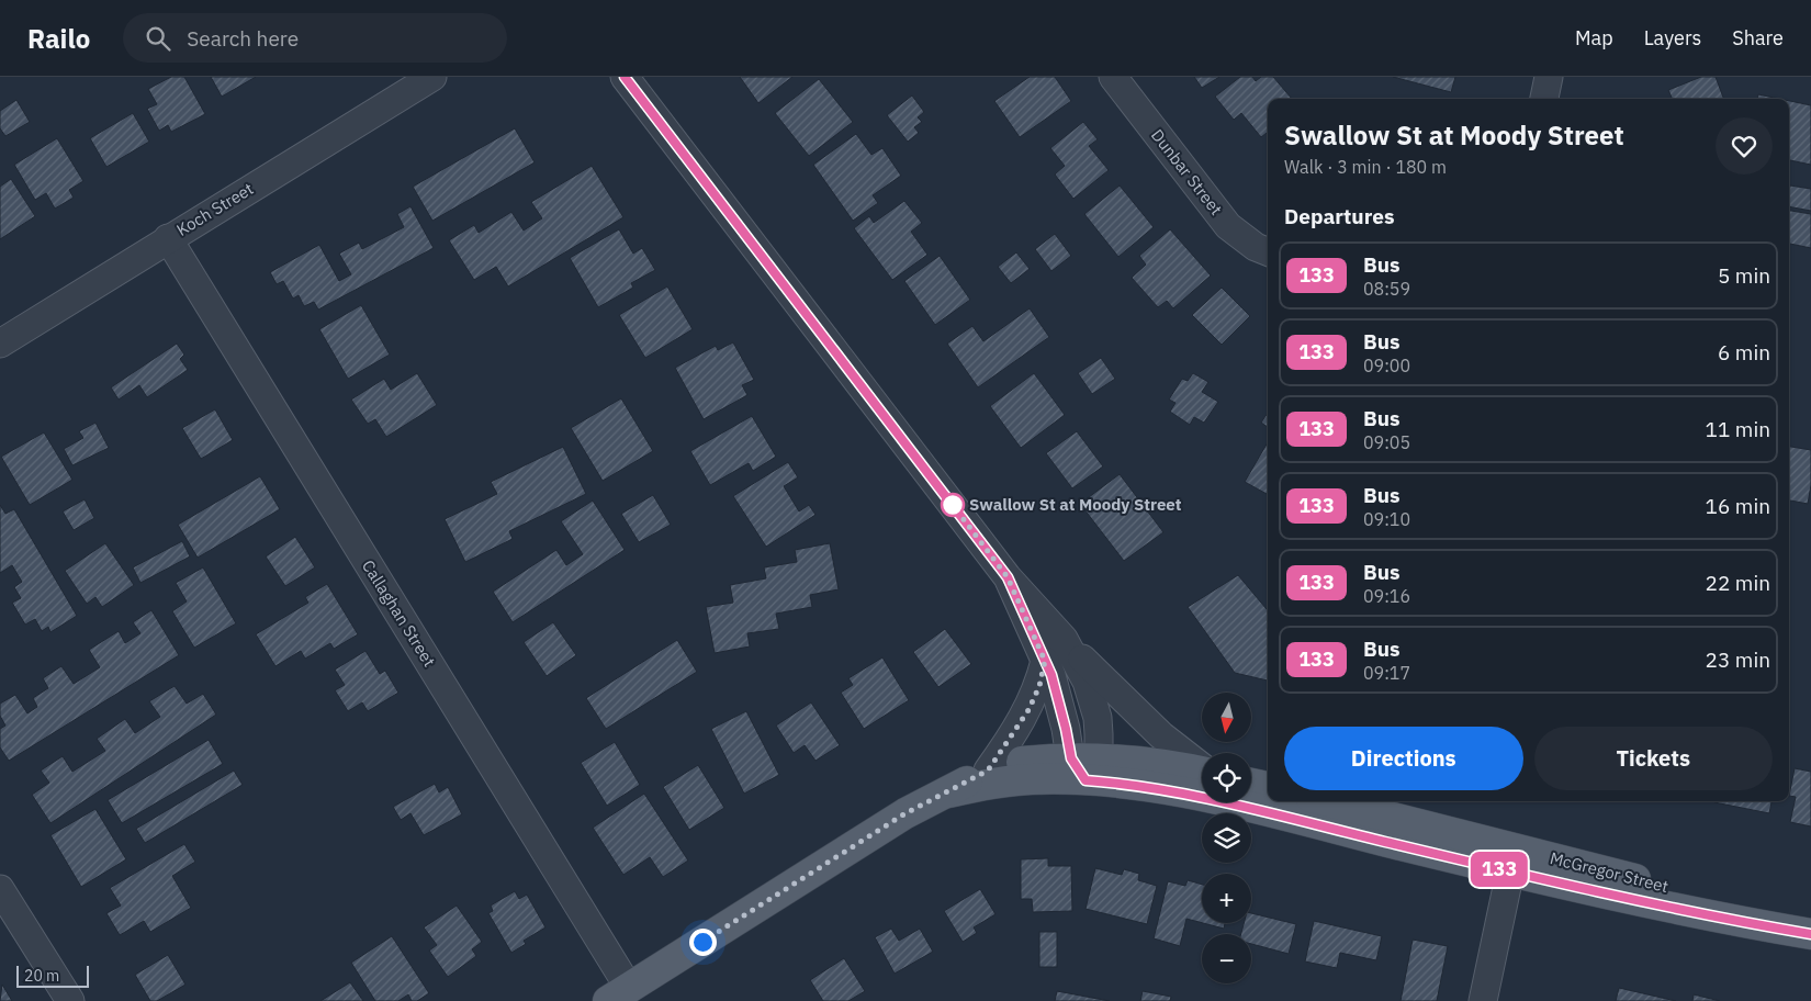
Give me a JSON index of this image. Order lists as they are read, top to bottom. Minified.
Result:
{"streets":{"main road":["McGregor Street"],"street":["Dunbar Street","Koch Street","Callaghan Street"]},"crossings":[["Koch Street","Callaghan Street"]],"places":["Swallow St at Moody Street"],"lines":["bus line 133"],"scale_bar":"20 m","north":"bottom","page":{"header":"Railo","search":"Search here","nav":["Map","Layers","Share"],"on_map":"133","heading":[["Swallow St at Moody Street","Walk · 3 min · 180 m"],"Departures"],"list":[{"mark":"133","name":"Bus","note":"08:59","value":"5 min"},{"mark":"133","name":"Bus","note":"09:00","value":"6 min"},{"mark":"133","name":"Bus","note":"09:05","value":"11 min"},{"mark":"133","name":"Bus","note":"09:10","value":"16 min"},{"mark":"133","name":"Bus","note":"09:16","value":"22 min"},{"mark":"133","name":"Bus","note":"09:17","value":"23 min"}],"map_buttons":["+","−"],"buttons":["Directions","Tickets"],"scale":"20 m"}}
